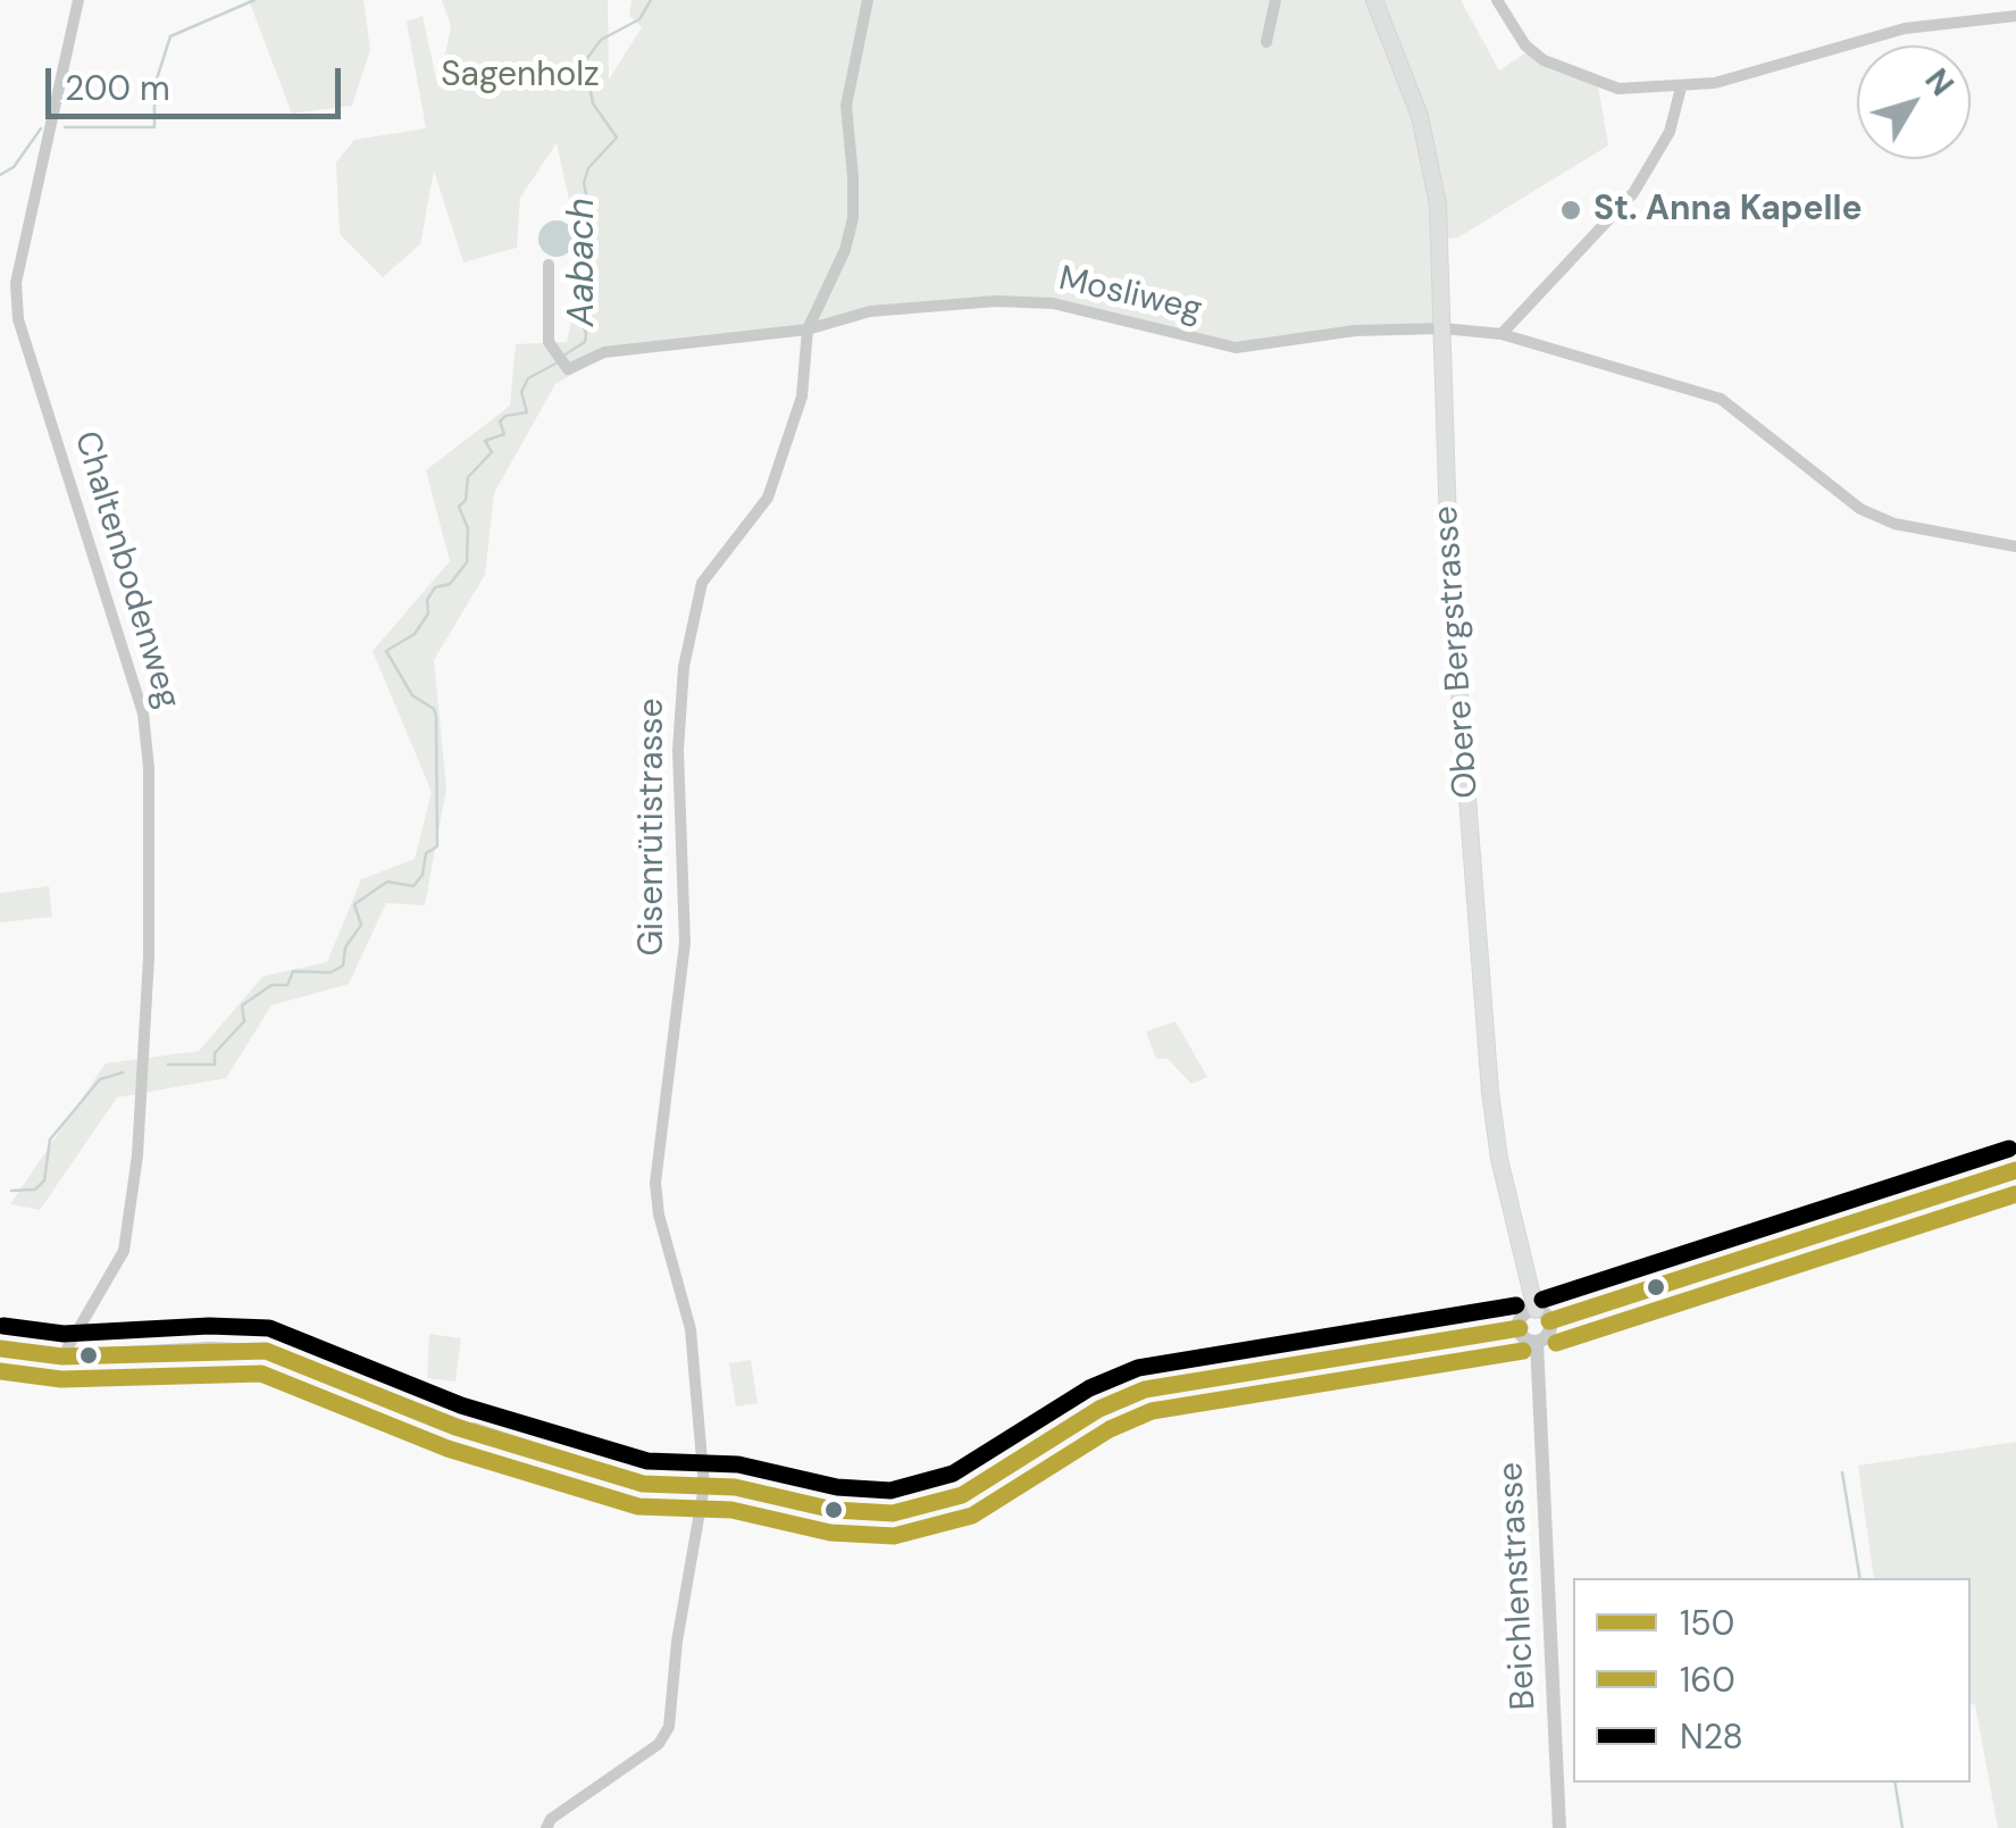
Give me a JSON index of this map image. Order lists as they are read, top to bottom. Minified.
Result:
{"streets":{"main road":["Obere Bergstrasse"],"street":["Mosliweg","Chaltenbodenweg","Gisenrütistrasse","Beichlenstrasse"]},"crossings":[["Mosliweg","Obere Bergstrasse"],["Mosliweg","Gisenrütistrasse"],["Obere Bergstrasse","Beichlenstrasse"]],"water":["Aabach"],"parks":["Sagenholz"],"places":["St. Anna Kapelle"],"lines":["transit line N28","transit line 150","transit line 160"],"legend":["150","160","N28"],"scale_bar":"200 m","north":"top right"}
